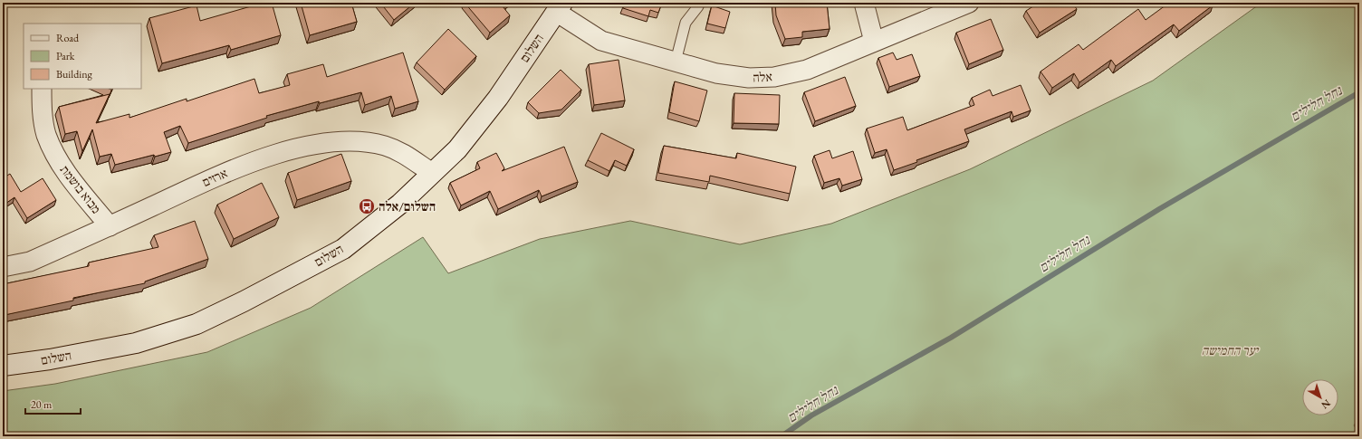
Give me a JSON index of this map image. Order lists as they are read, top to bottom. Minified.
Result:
{"streets":{"street":["השלום","אלה","ארזים","מבוא בושמת"]},"crossings":[["השלום","אלה"],["השלום","ארזים"],["ארזים","מבוא בושמת"]],"water":["נחל חלילים"],"parks":["יער החמישה"],"places":{"bus stop":["השלום/אלה"]},"legend":["Road","Park","Building"],"scale_bar":"20 m","north":"bottom right"}
